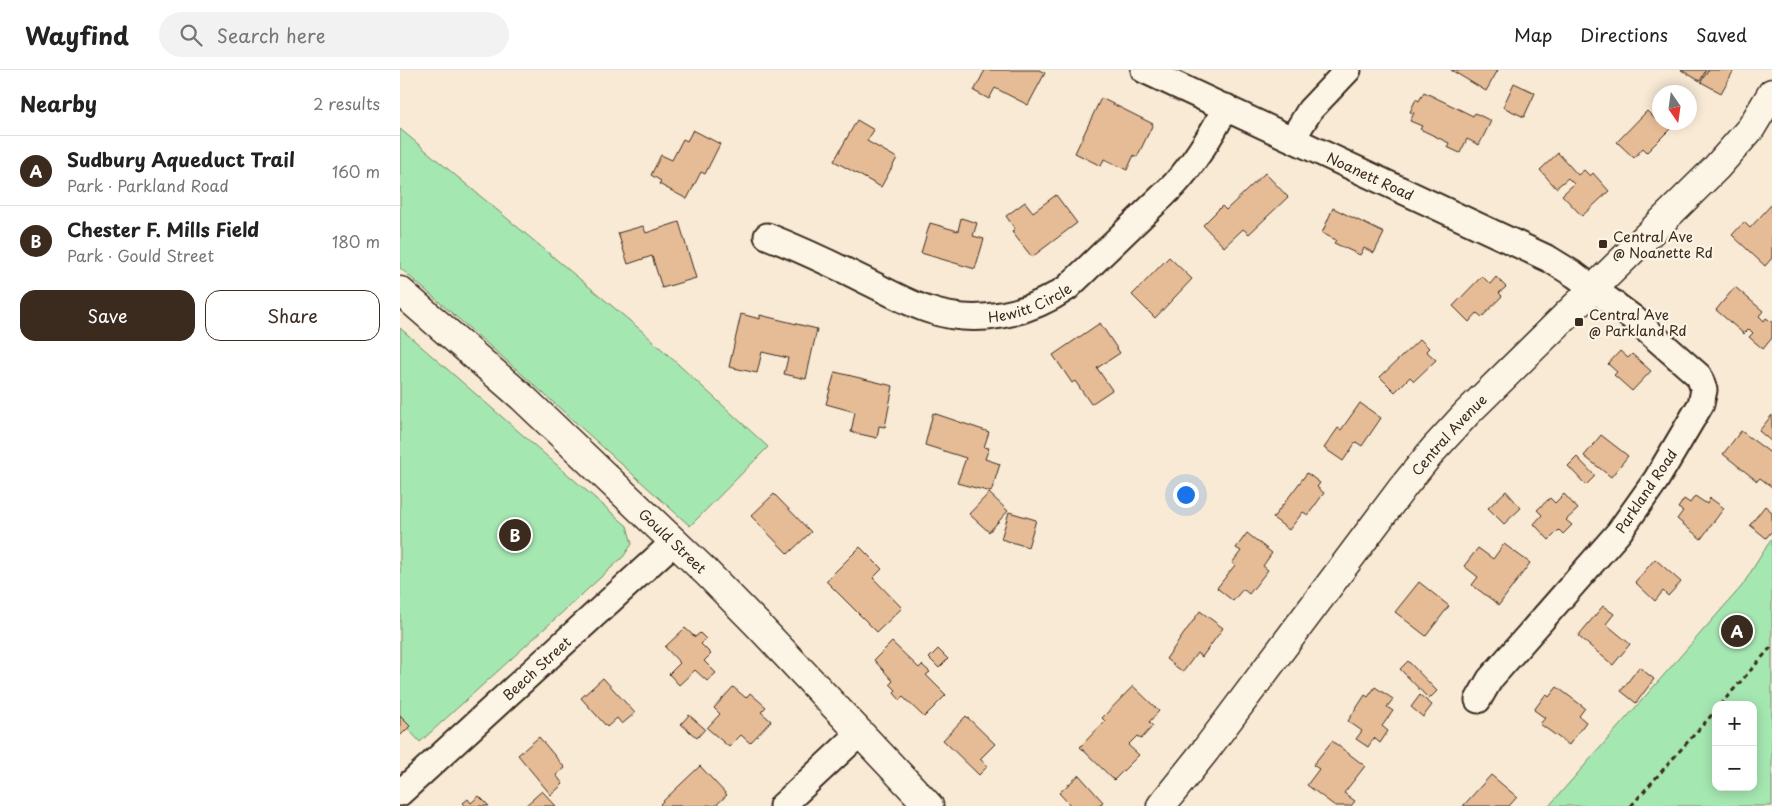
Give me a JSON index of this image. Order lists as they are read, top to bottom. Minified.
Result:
{"streets":{"main road":["Central Avenue","Gould Street"],"street":["Noanett Road","Hewitt Circle","Parkland Road","Beech Street"]},"crossings":[["Noanett Road","Hewitt Circle"],["Noanett Road","Central Avenue"],["Noanett Road","Parkland Road"],["Central Avenue","Parkland Road"],["Gould Street","Beech Street"]],"places":{"transit":["Central Ave @ Noanette Rd","Central Ave @ Parkland Rd"]},"north":"bottom","page":{"header":"Wayfind","search":"Search here","nav":["Map","Directions","Saved"],"heading":["Nearby","2 results"],"list":[{"mark":"A","name":"Sudbury Aqueduct Trail","note":"Park · Parkland Road","value":"160 m"},{"mark":"B","name":"Chester F. Mills Field","note":"Park · Gould Street","value":"180 m"}],"buttons":["Save","Share"],"pins":["B","A"],"map_buttons":["+","−"]}}
